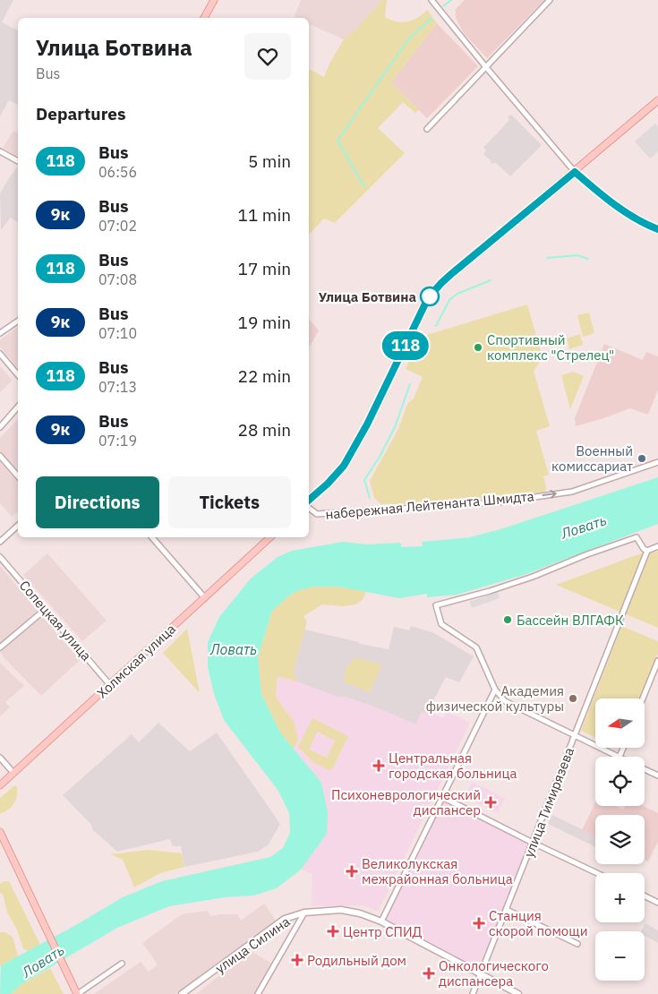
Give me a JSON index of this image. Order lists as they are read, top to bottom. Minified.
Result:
{"streets":{"main road":["Холмская улица"],"street":["набережная Лейтенанта Шмидта","Сопецкая улица","улица Тимирязева","улица Силина"]},"crossings":[["Сопецкая улица","Холмская улица"],["улица Тимирязева","улица Силина"]],"one_way":["набережная Лейтенанта Шмидта"],"water":["Ловать"],"places":{"other":["Улица Ботвина","Спортивный комплекс \"Стрелец\"","Военный комиссариат","Бассейн ВЛГАФК","Aкадемия физической культуры"],"health":["Центральная городская больница","Психоневрологический диспансер","Великолукская межрайонная больница","Станция скорой помощи","Центр СПИД","Родильный дом","Онкологического диспансера"]},"lines":["bus line 118"],"north":"left","page":{"on_map":"118","heading":[["Улица Ботвина","Bus"],"Departures"],"list":[{"mark":"118","name":"Bus","note":"06:56","value":"5 min"},{"mark":"9к","name":"Bus","note":"07:02","value":"11 min"},{"mark":"118","name":"Bus","note":"07:08","value":"17 min"},{"mark":"9к","name":"Bus","note":"07:10","value":"19 min"},{"mark":"118","name":"Bus","note":"07:13","value":"22 min"},{"mark":"9к","name":"Bus","note":"07:19","value":"28 min"}],"buttons":["Directions","Tickets"],"map_buttons":["+","−"]}}
